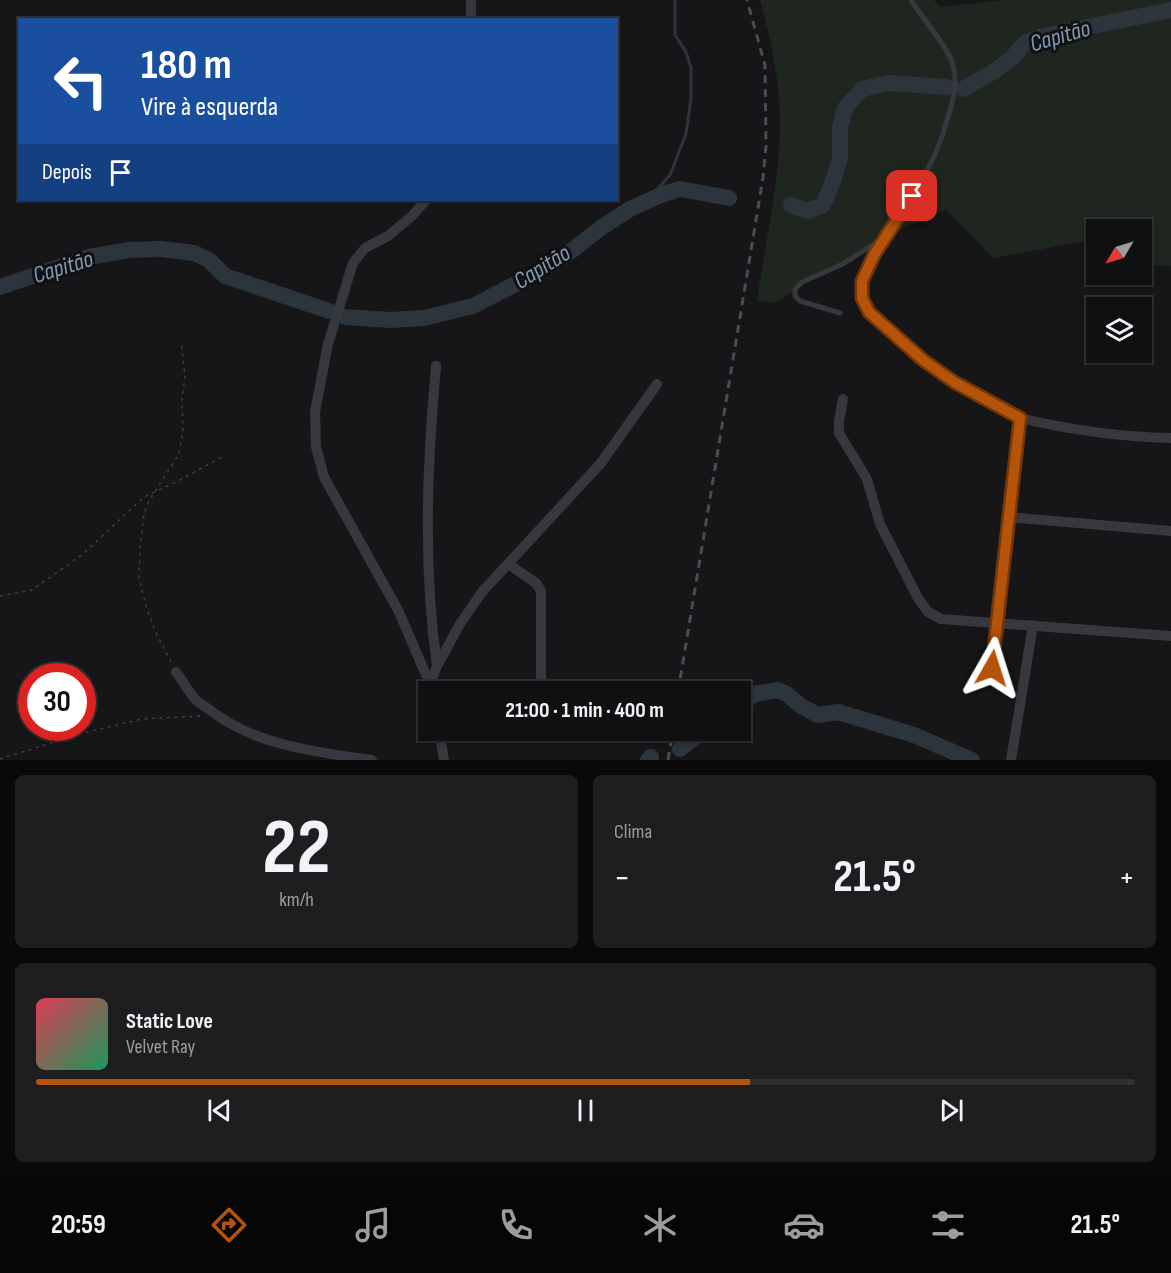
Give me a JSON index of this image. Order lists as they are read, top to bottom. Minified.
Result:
{"water":["Capitão"],"north":"bottom left","page":{"turn":["180 m","Vire à esquerda"],"then":"Depois","limit":"30","trip":"21:00 · 1 min · 400 m","tile":[["22","km/h"],"Clima"],"heat":["−","21.5°","+"],"song":["Static Love","Velvet Ray"],"tabs":["20:59","21.5°"]}}
